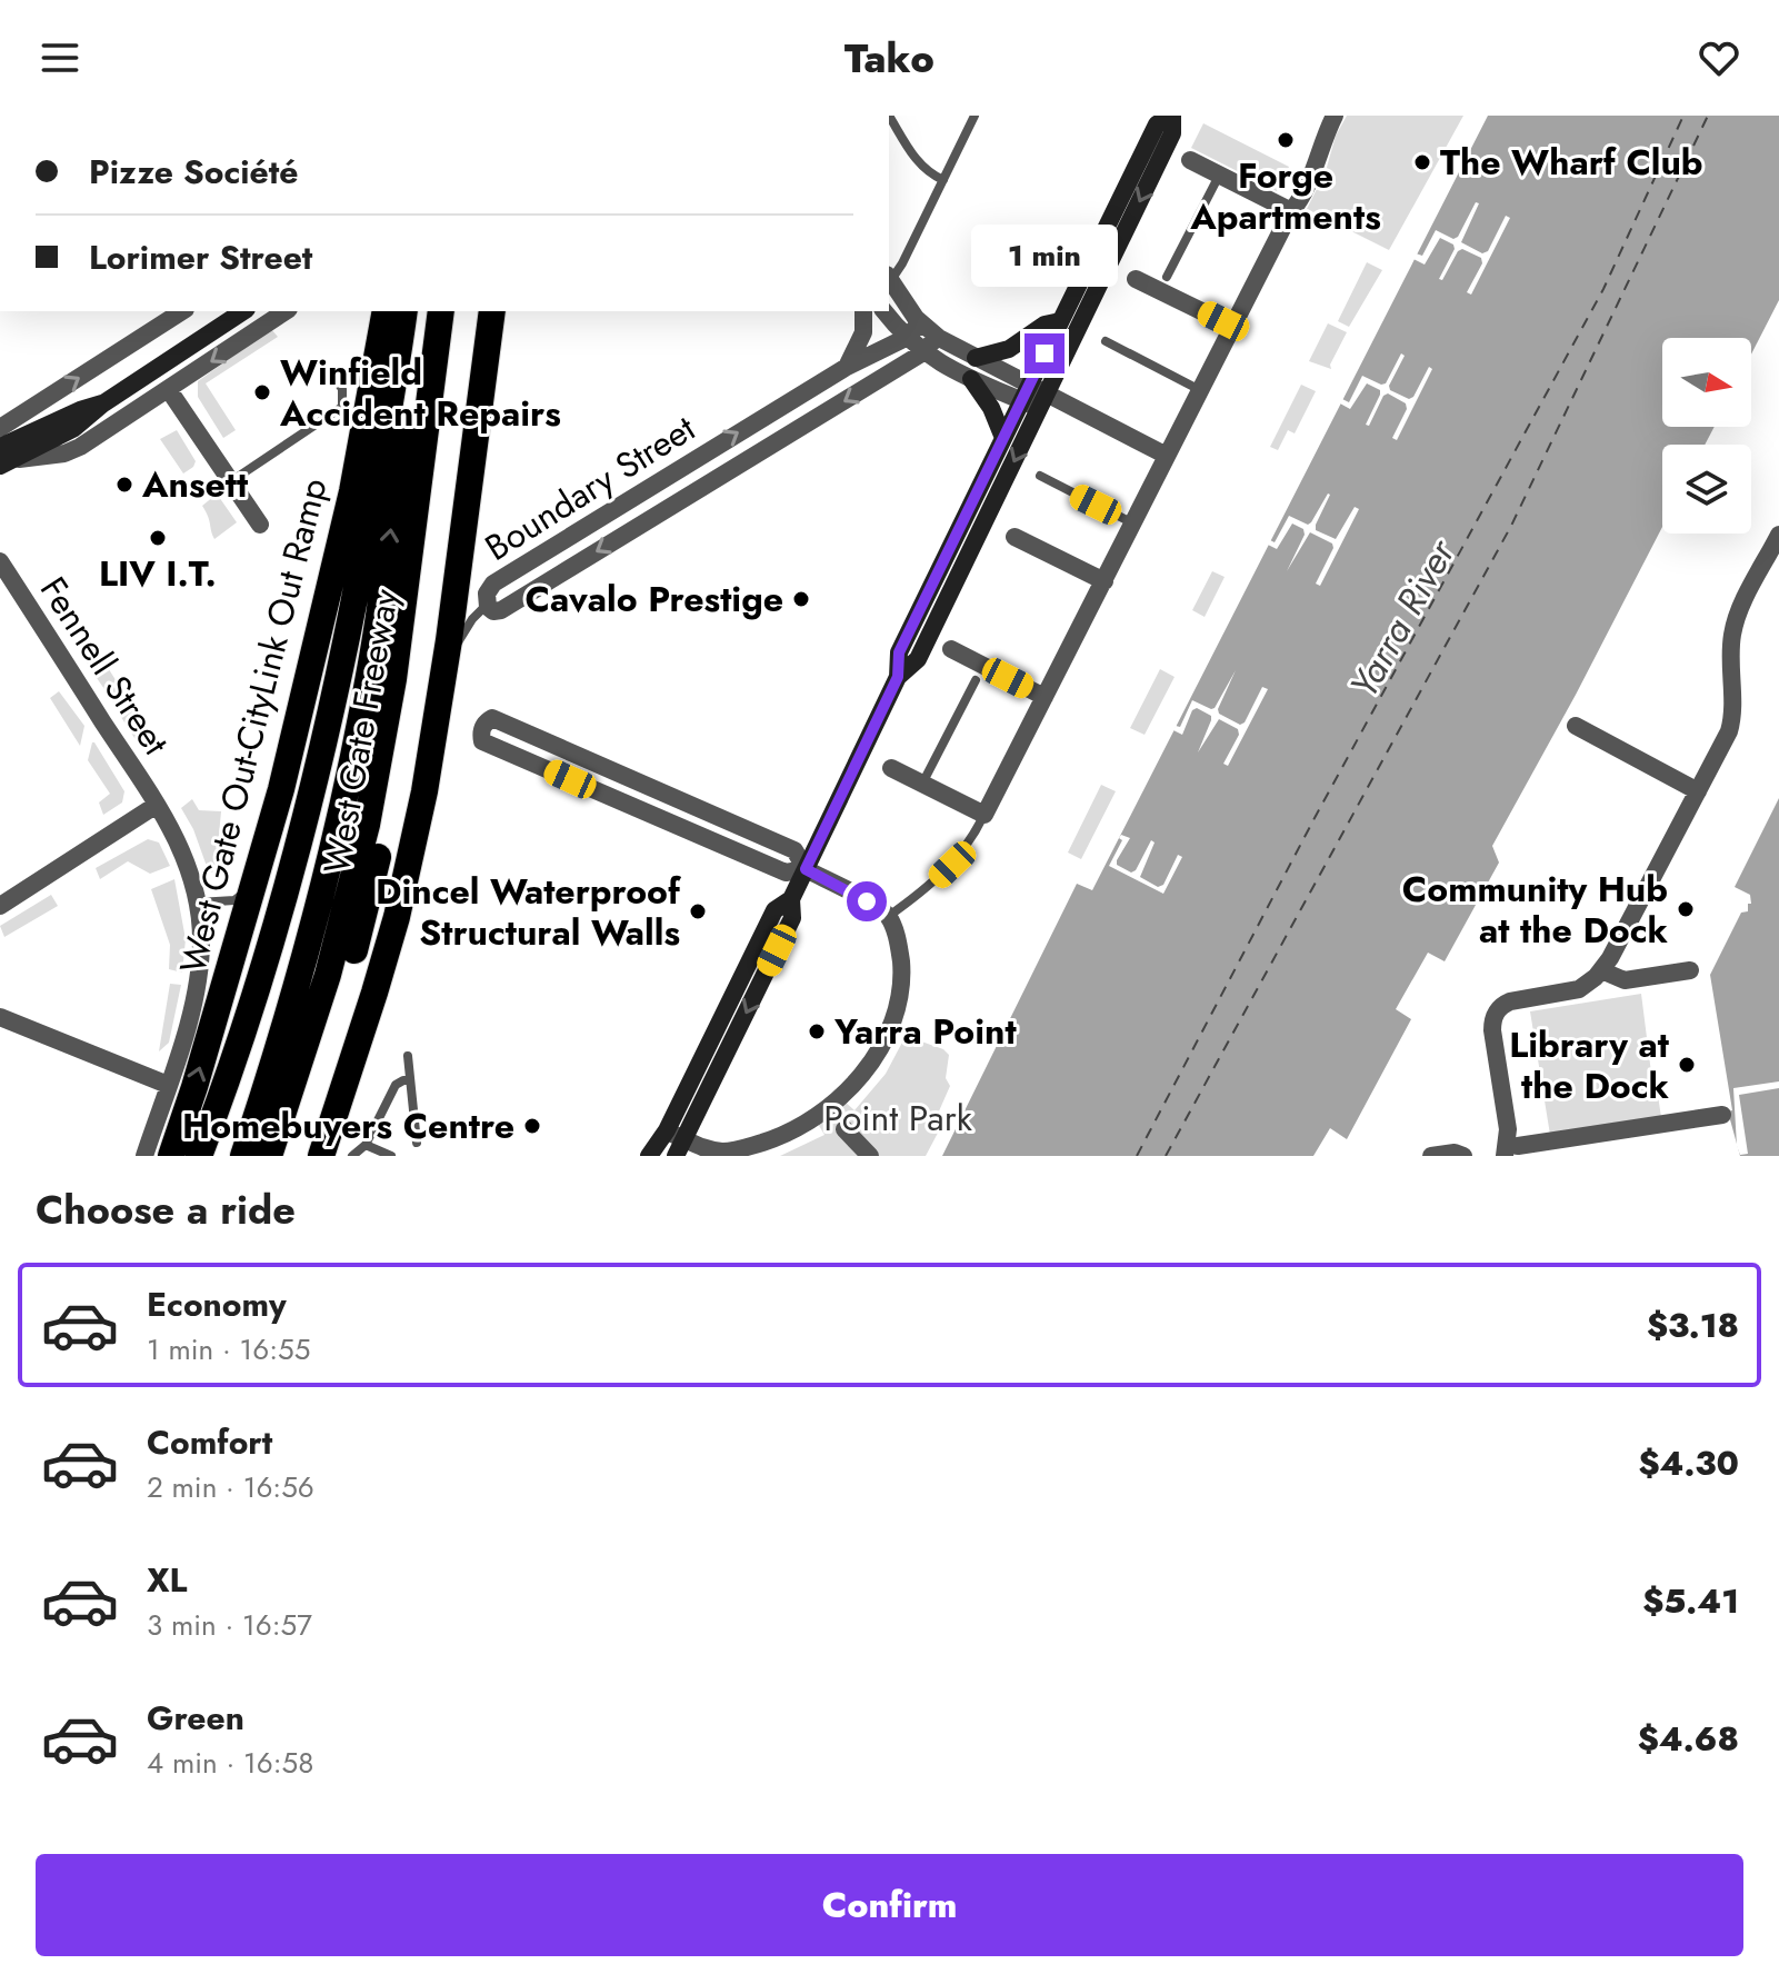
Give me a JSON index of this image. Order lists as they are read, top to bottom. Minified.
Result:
{"streets":{"highway":["West Gate Out-CityLink Out Ramp","West Gate Freeway"],"street":["Boundary Street","Fennell Street"]},"water":["Yarra River"],"parks":["Point Park"],"places":["Forge Apartments","The Wharf Club","Winfield Accident Repairs","Ansett","LIV I.T.","Cavalo Prestige","Community Hub at the Dock","Dincel Waterproof Structural Walls","Yarra Point","Library at the Dock","Homebuyers Centre"],"north":"right","page":{"header":"Tako","banner":["Pizze Société","Lorimer Street"],"bubble":"1 min","heading":"Choose a ride","list":[{"name":"Economy","note":"1 min · 16:55","value":"$3.18"},{"name":"Comfort","note":"2 min · 16:56","value":"$4.30"},{"name":"XL","note":"3 min · 16:57","value":"$5.41"},{"name":"Green","note":"4 min · 16:58","value":"$4.68"}],"buttons":"Confirm"}}
